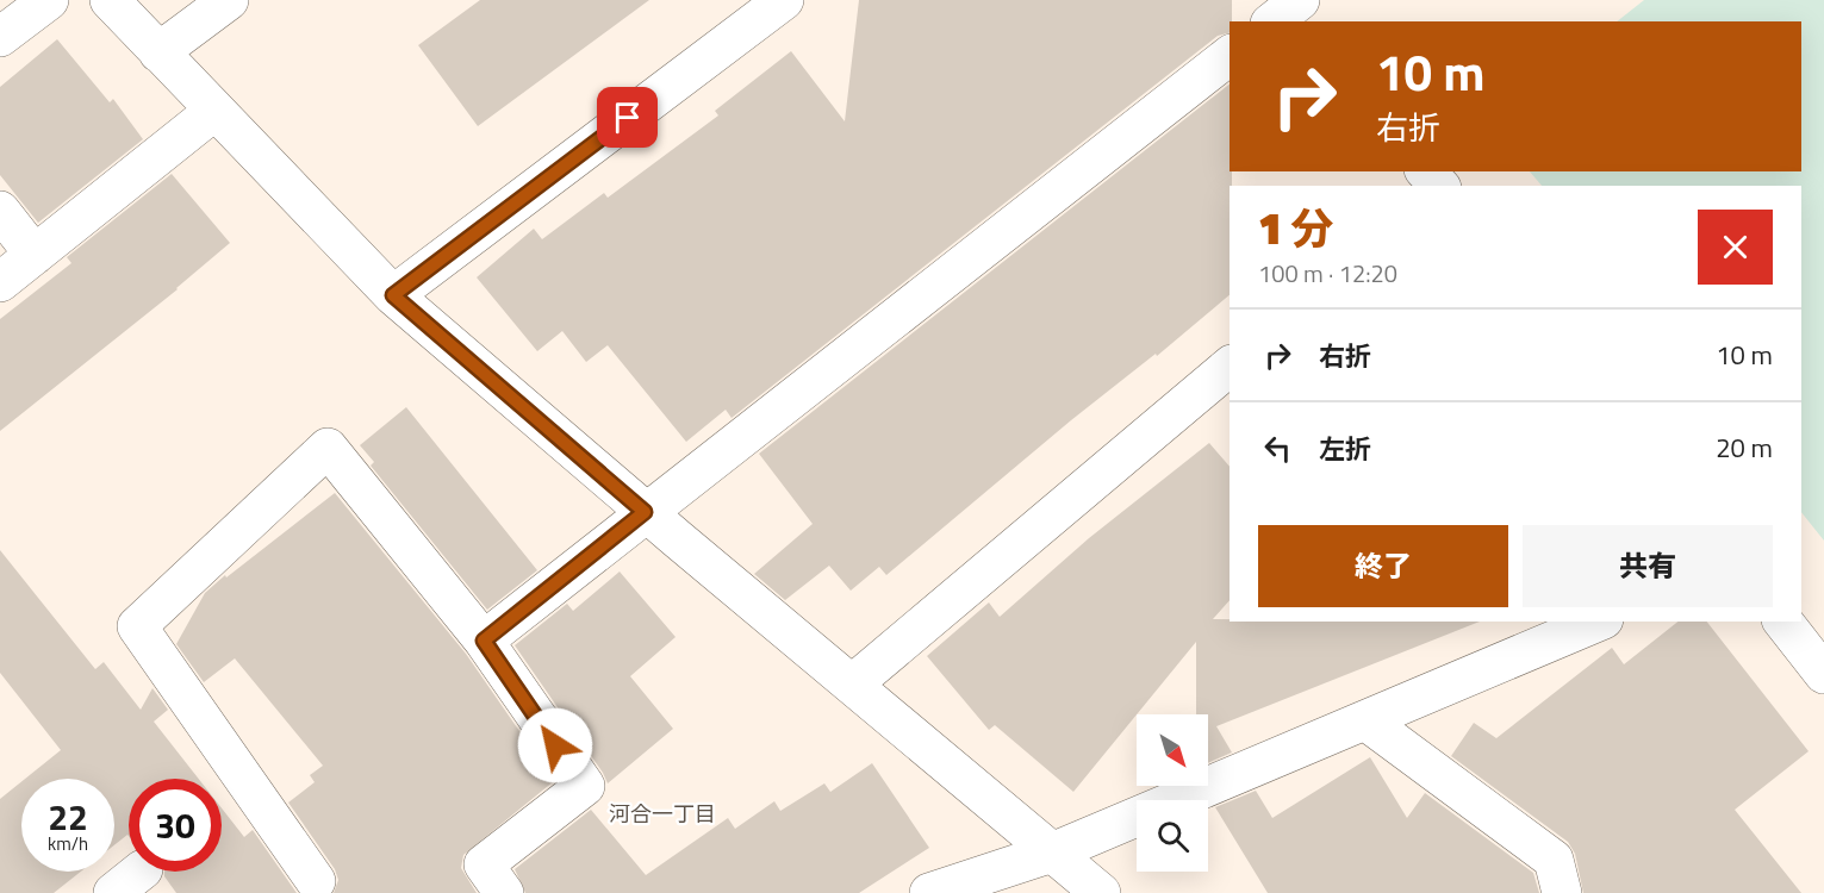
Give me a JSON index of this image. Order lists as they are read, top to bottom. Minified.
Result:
{"districts":["河合一丁目"],"north":"bottom right","page":{"turn":["10 m","右折"],"heading":["1 分","100 m · 12:20"],"list":[{"name":"右折","value":"10 m"},{"name":"左折","value":"20 m"}],"buttons":["終了","共有"],"speed":"22 km/h","limit":"30"}}
